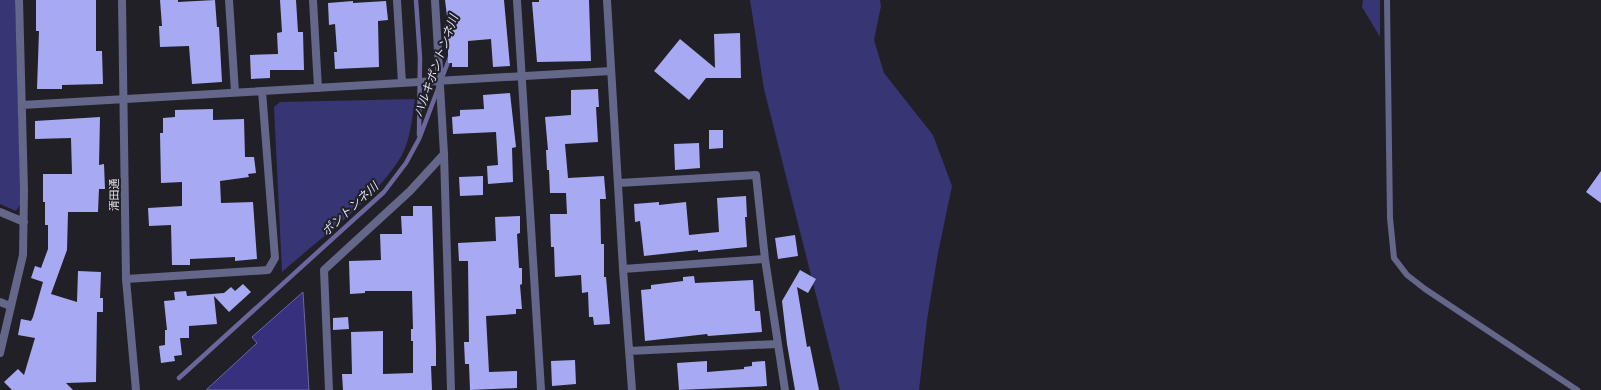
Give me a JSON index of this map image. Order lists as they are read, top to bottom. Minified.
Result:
{"streets":{"street":["清田通"]},"water":["ハルキポントンネ川","ポントンネ川"]}
